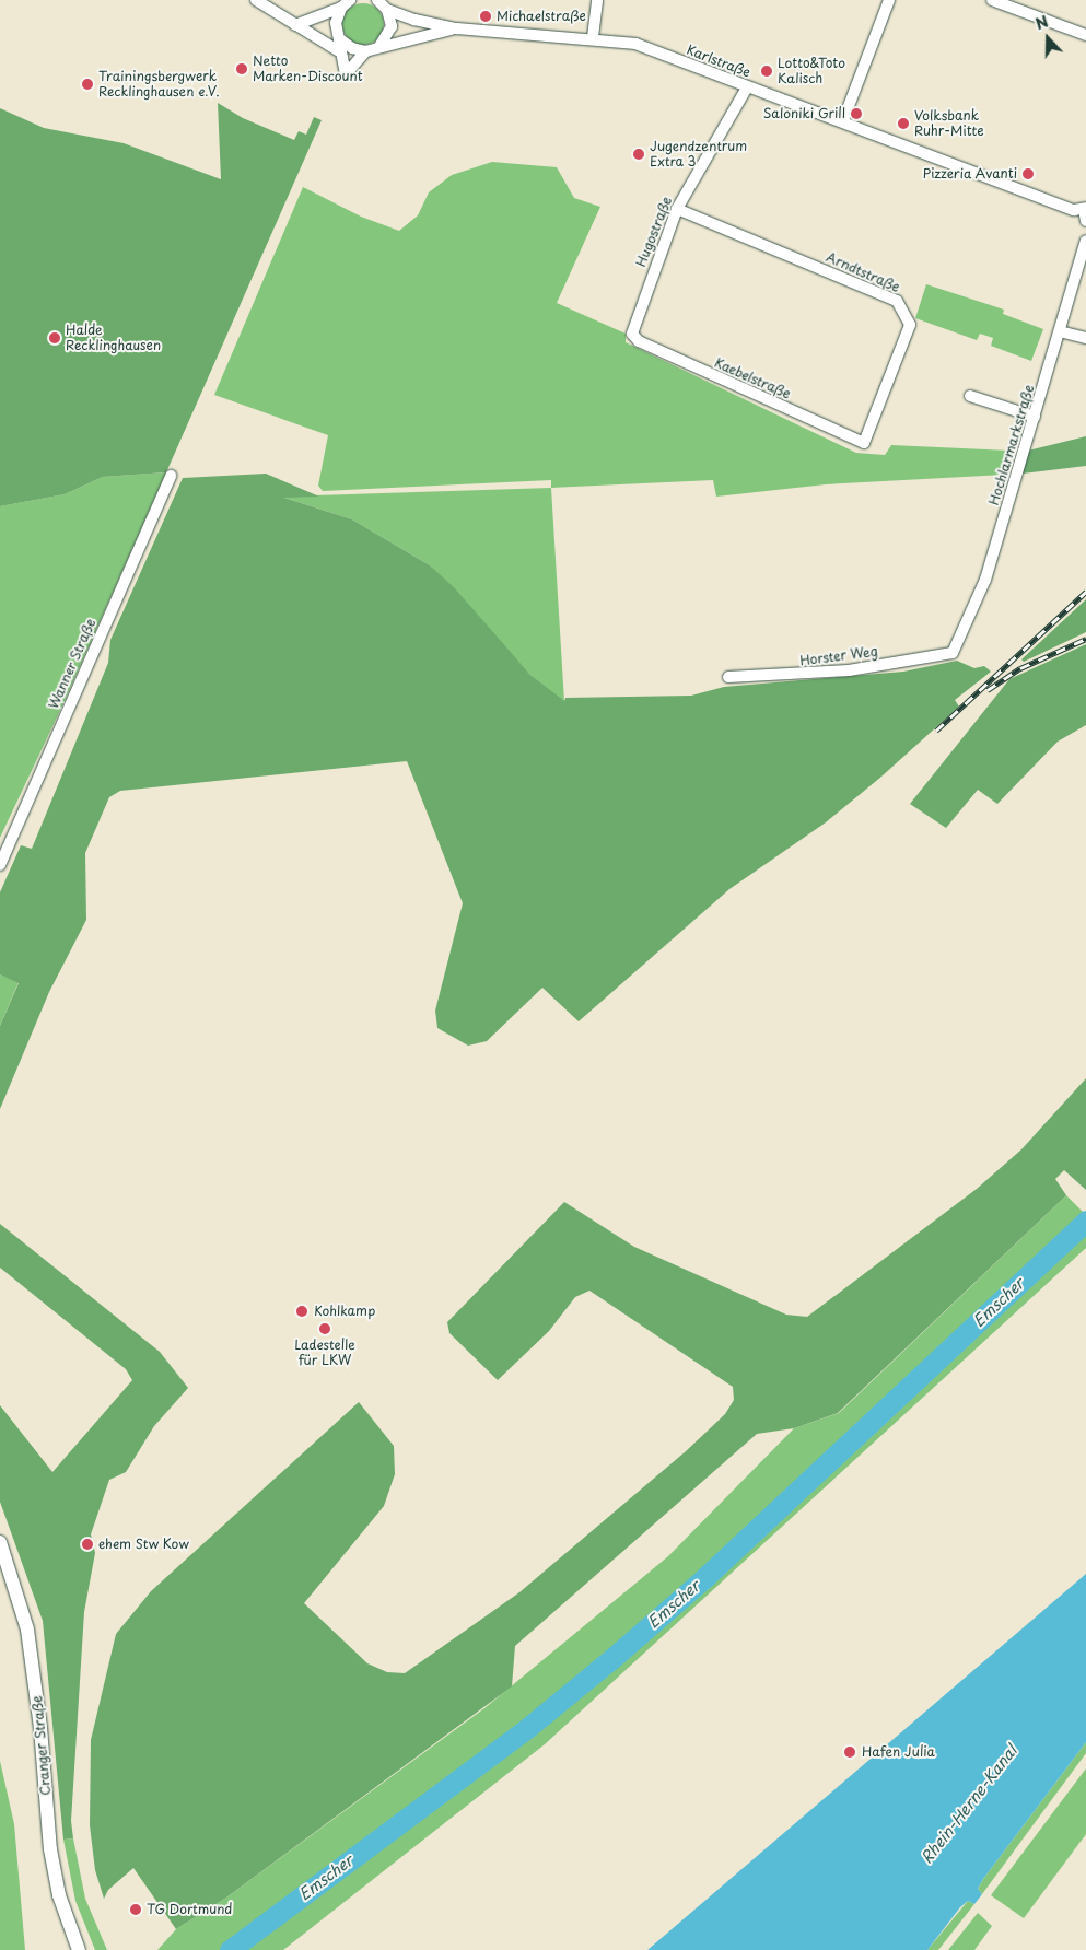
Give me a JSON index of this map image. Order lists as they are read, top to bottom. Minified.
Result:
{"streets":{"main road":["Cranger Straße"],"street":["Karlstraße","Hugostraße","Arndtstraße","Kaebelstraße","Hochlarmarkstraße","Horster Weg","Wanner Straße"]},"crossings":[["Karlstraße","Hugostraße"],["Hugostraße","Arndtstraße"],["Hugostraße","Kaebelstraße"],["Arndtstraße","Kaebelstraße"],["Hochlarmarkstraße","Horster Weg"]],"water":["Emscher","Rhein-Herne-Kanal"],"places":["Michaelstraße","Netto Marken-Discount","Lotto&Toto Kalisch","Trainingsbergwerk Recklinghausen e.V.","Saloniki Grill","Volksbank Ruhr-Mitte","Jugendzentrum Extra 3","Pizzeria Avanti","Halde Recklinghausen","Kohlkamp","Ladestelle für LKW","ehem Stw Kow","Hafen Julia","TG Dortmund"],"north":"top"}
